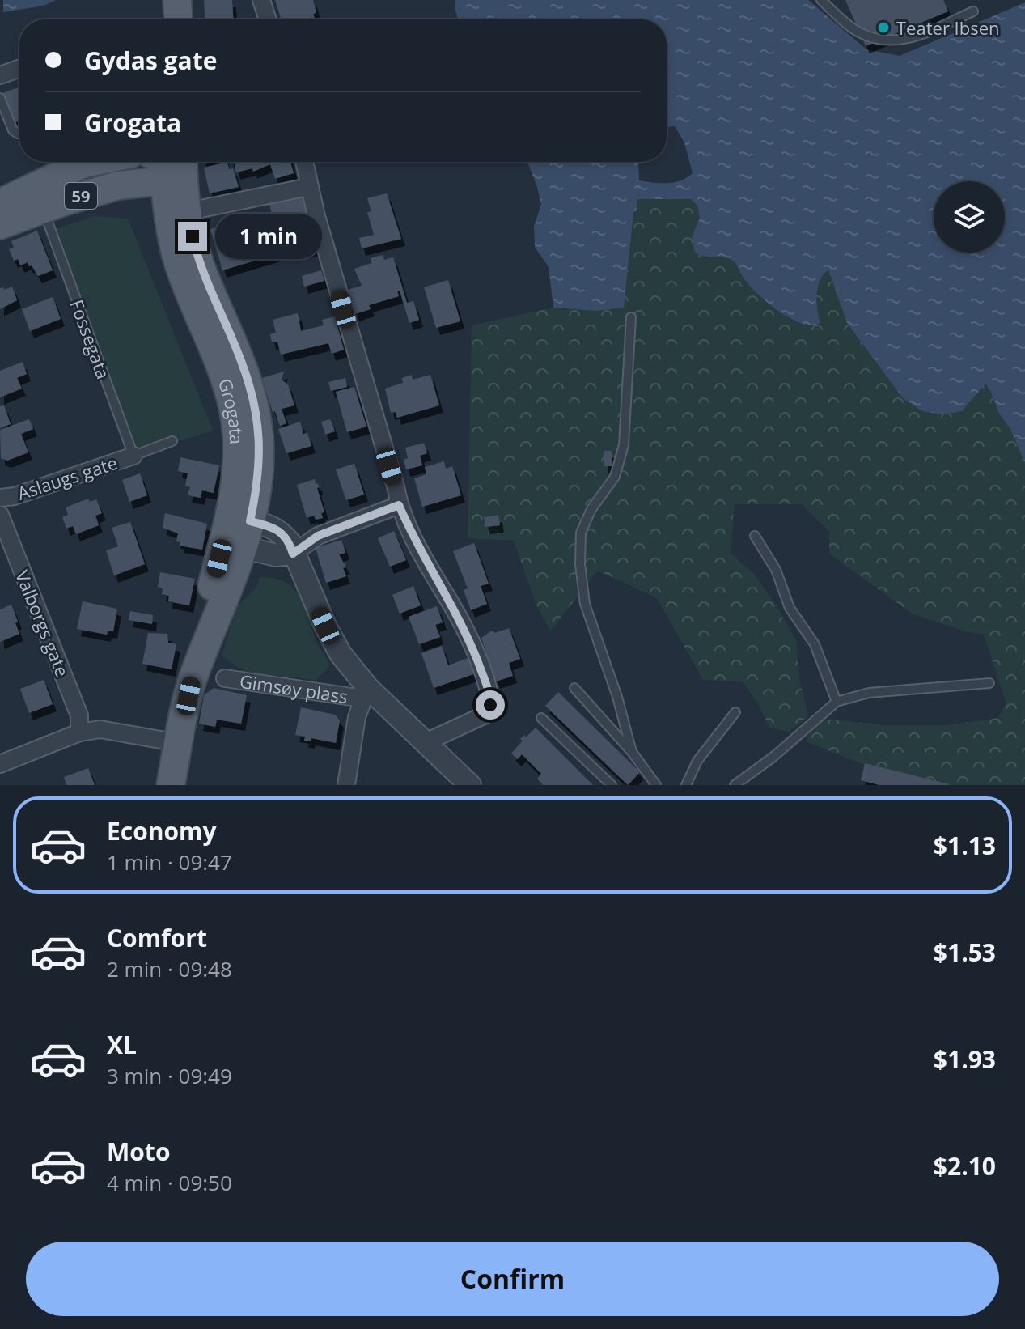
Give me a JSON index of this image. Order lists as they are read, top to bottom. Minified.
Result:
{"streets":{"main road":["59","Grogata"],"street":["Aslaugs gate","Valborgs gate","Gimsøy plass"],"lane":["Fossegata"]},"crossings":[["59","Grogata"],["Fossegata","Aslaugs gate"]],"places":["Teater Ibsen"],"page":{"banner":["Gydas gate","Grogata"],"bubble":"1 min","list":[{"name":"Economy","note":"1 min · 09:47","value":"$1.13"},{"name":"Comfort","note":"2 min · 09:48","value":"$1.53"},{"name":"XL","note":"3 min · 09:49","value":"$1.93"},{"name":"Moto","note":"4 min · 09:50","value":"$2.10"}],"buttons":"Confirm"}}
